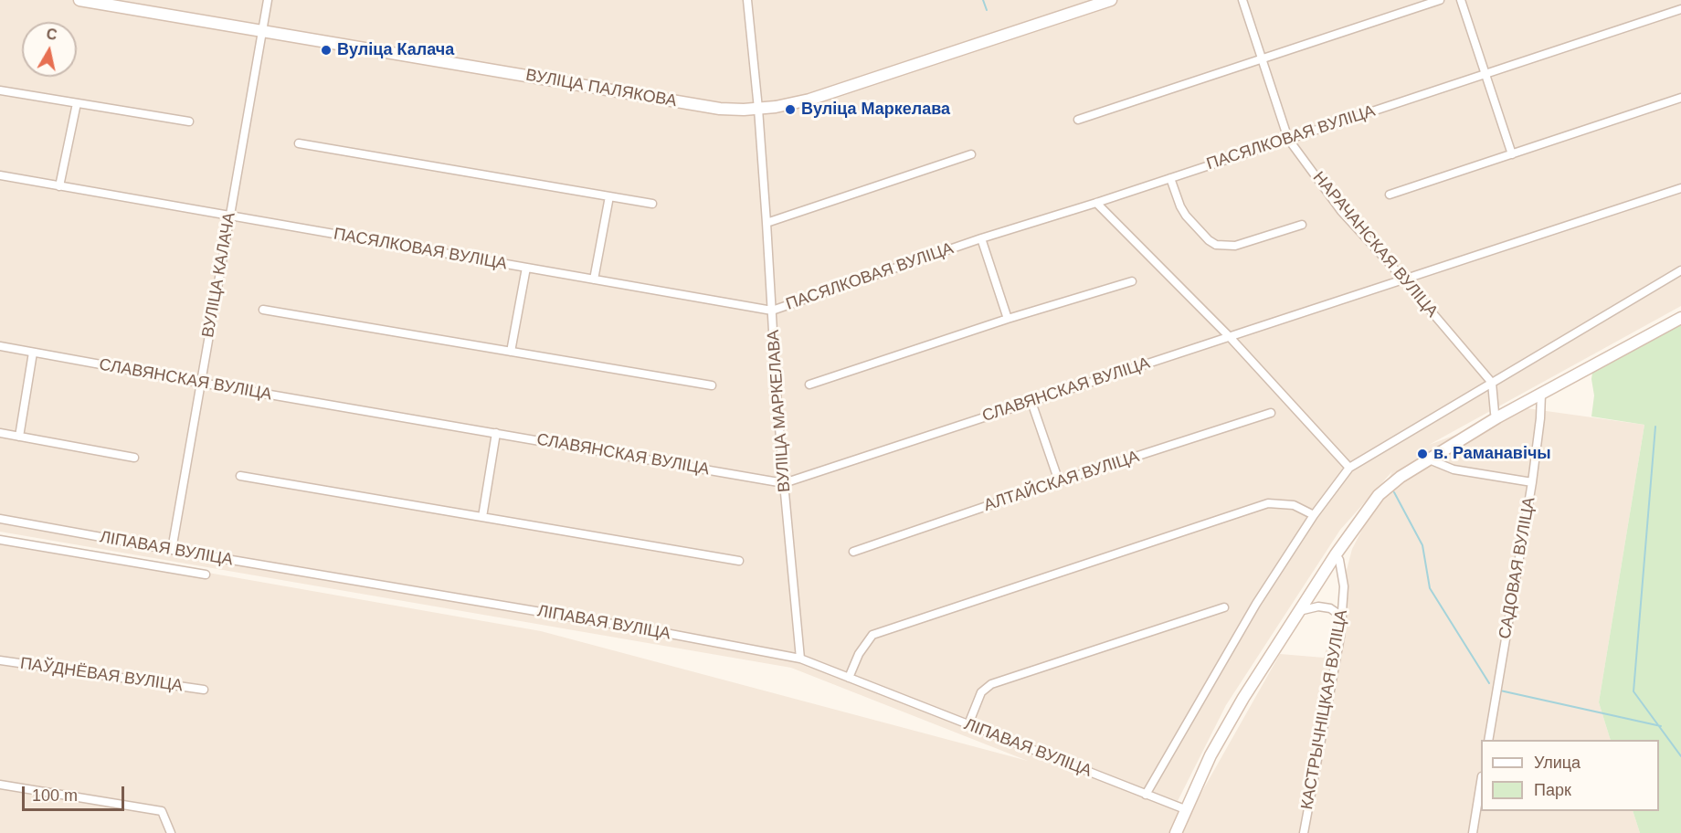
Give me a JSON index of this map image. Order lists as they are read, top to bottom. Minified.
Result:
{"streets":{"street":["ВУЛІЦА ПАЛЯКОВА","ПАСЯЛКОВАЯ ВУЛІЦА","НАРАЧАНСКАЯ ВУЛІЦА","ВУЛІЦА КАЛАЧА","СЛАВЯНСКАЯ ВУЛІЦА","ВУЛІЦА МАРКЕЛАВА","АЛТАЙСКАЯ ВУЛІЦА","ЛІПАВАЯ ВУЛІЦА","САДОВАЯ ВУЛІЦА","ПАЎДНЁВАЯ ВУЛІЦА","КАСТРЫЧНІЦКАЯ ВУЛІЦА"]},"crossings":[["ВУЛІЦА ПАЛЯКОВА","ВУЛІЦА КАЛАЧА"],["ВУЛІЦА ПАЛЯКОВА","ВУЛІЦА МАРКЕЛАВА"],["ПАСЯЛКОВАЯ ВУЛІЦА","НАРАЧАНСКАЯ ВУЛІЦА"],["ПАСЯЛКОВАЯ ВУЛІЦА","ВУЛІЦА КАЛАЧА"],["ПАСЯЛКОВАЯ ВУЛІЦА","ВУЛІЦА МАРКЕЛАВА"],["НАРАЧАНСКАЯ ВУЛІЦА","СЛАВЯНСКАЯ ВУЛІЦА"],["ВУЛІЦА КАЛАЧА","СЛАВЯНСКАЯ ВУЛІЦА"],["ВУЛІЦА КАЛАЧА","ЛІПАВАЯ ВУЛІЦА"],["СЛАВЯНСКАЯ ВУЛІЦА","ВУЛІЦА МАРКЕЛАВА"],["ВУЛІЦА МАРКЕЛАВА","ЛІПАВАЯ ВУЛІЦА"]],"places":["Вуліца Калача","Вуліца Маркелава","в. Раманавічы"],"legend":["Улица","Парк"],"scale_bar":"100 m","north":"top"}
